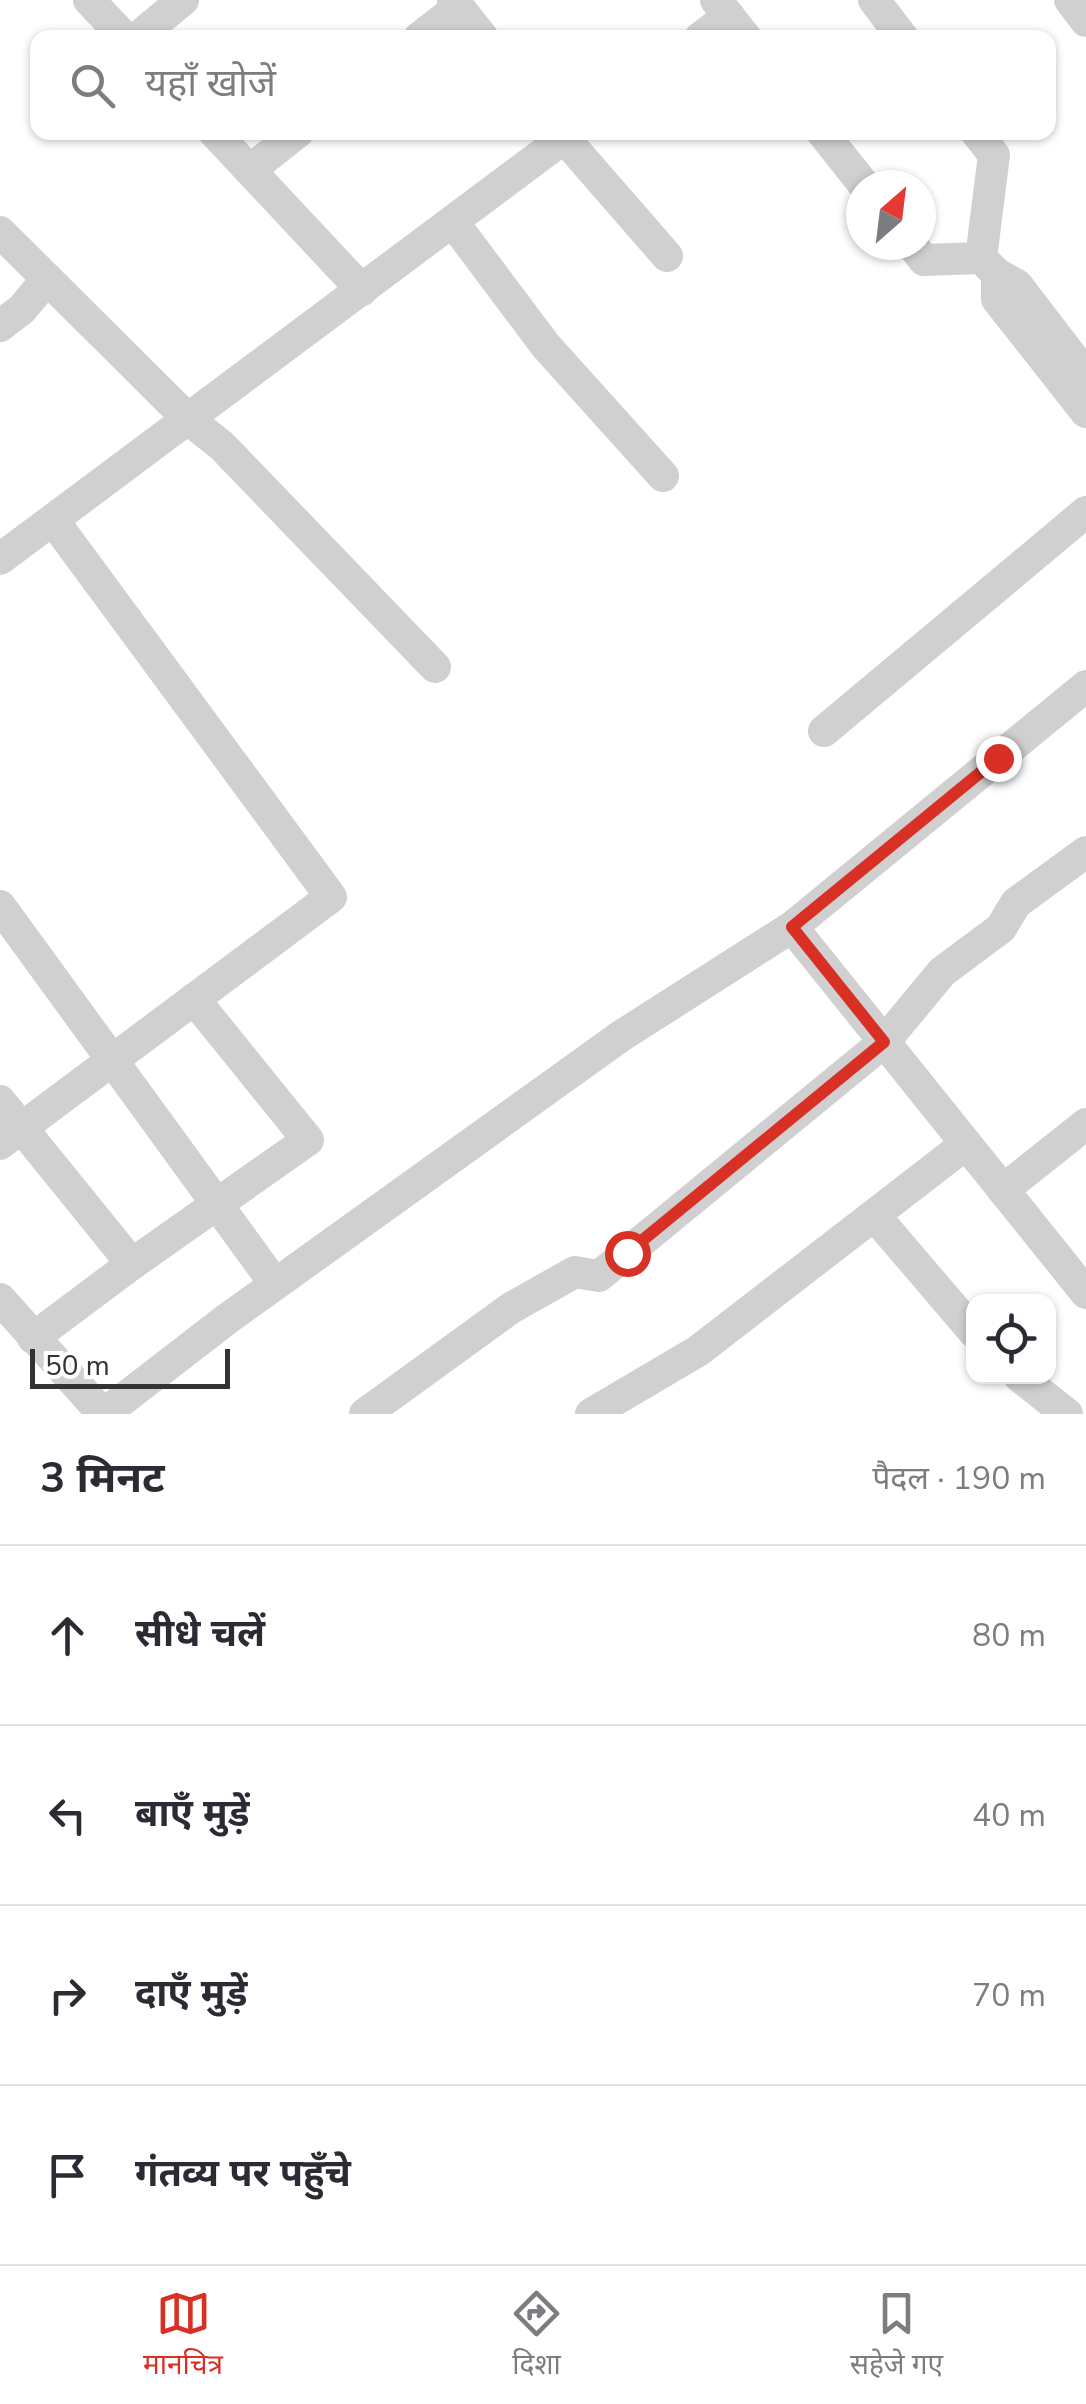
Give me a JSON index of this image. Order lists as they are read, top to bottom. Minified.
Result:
{"scale_bar":"50 m","north":"top right","page":{"search":"यहाँ खोजें","scale":"50 m","heading":["3 मिनट","पैदल · 190 m"],"list":[["सीधे चलें","80 m"],["बाएँ मुड़ें","40 m"],["दाएँ मुड़ें","70 m"],"गंतव्य पर पहुँचे"],"nav":["मानचित्र","दिशा","सहेजे गए"]}}
